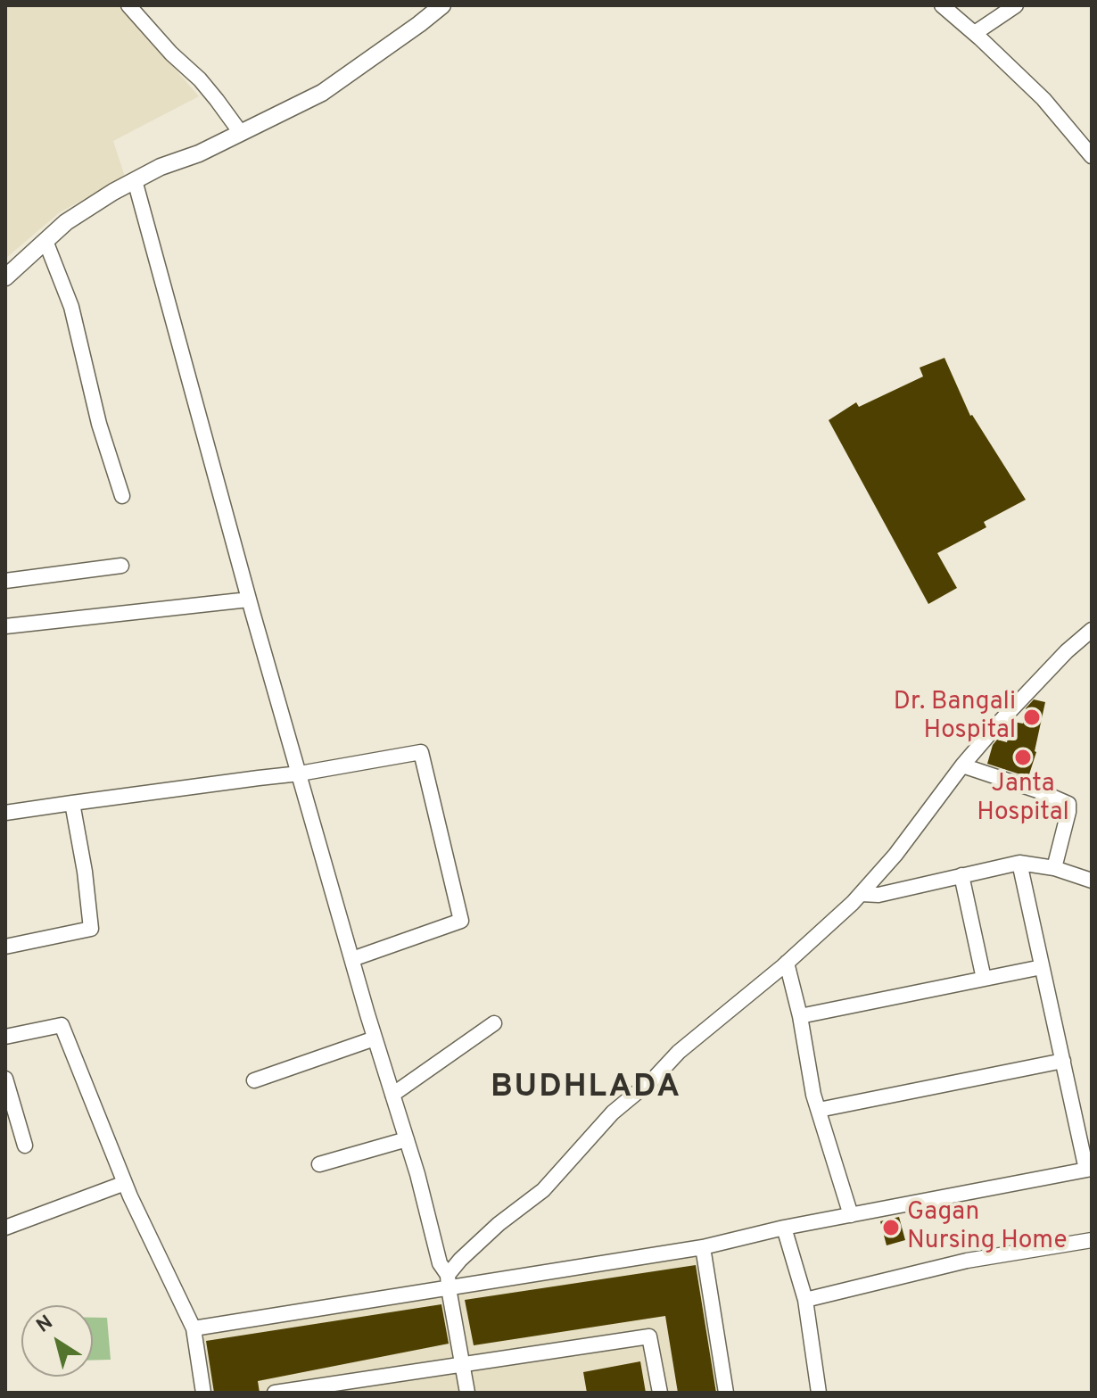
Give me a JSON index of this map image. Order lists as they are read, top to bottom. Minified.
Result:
{"districts":["BUDHLADA"],"places":["Dr. Bangali Hospital","Janta Hospital","Gagan Nursing Home"],"north":"top left"}
